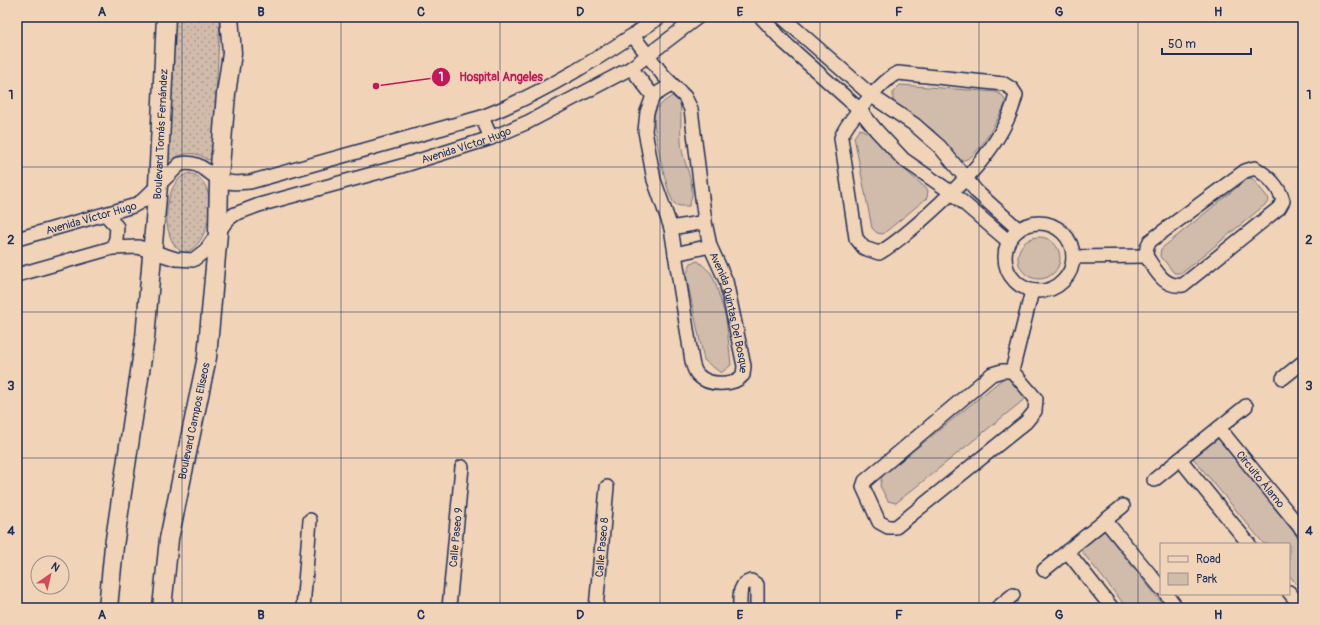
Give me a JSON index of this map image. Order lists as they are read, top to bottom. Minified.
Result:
{"streets":{"main road":["Boulevard Tomás Fernández","Boulevard Campos Eliseos"],"street":["Avenida Víctor Hugo","Avenida Quintas Del Bosque","Circuito Álamo","Calle Paseo 9","Calle Paseo 8"]},"crossings":[["Boulevard Tomás Fernández","Avenida Víctor Hugo"],["Boulevard Tomás Fernández","Boulevard Campos Eliseos"],["Avenida Víctor Hugo","Avenida Quintas Del Bosque"],["Avenida Víctor Hugo","Boulevard Campos Eliseos"]],"places":["Hospital Angeles"],"legend":["Road","Park"],"scale_bar":"50 m","north":"top right","grid":{"columns":["A","B","C","D","E","F","G","H"],"rows":["1","2","3","4"]}}
